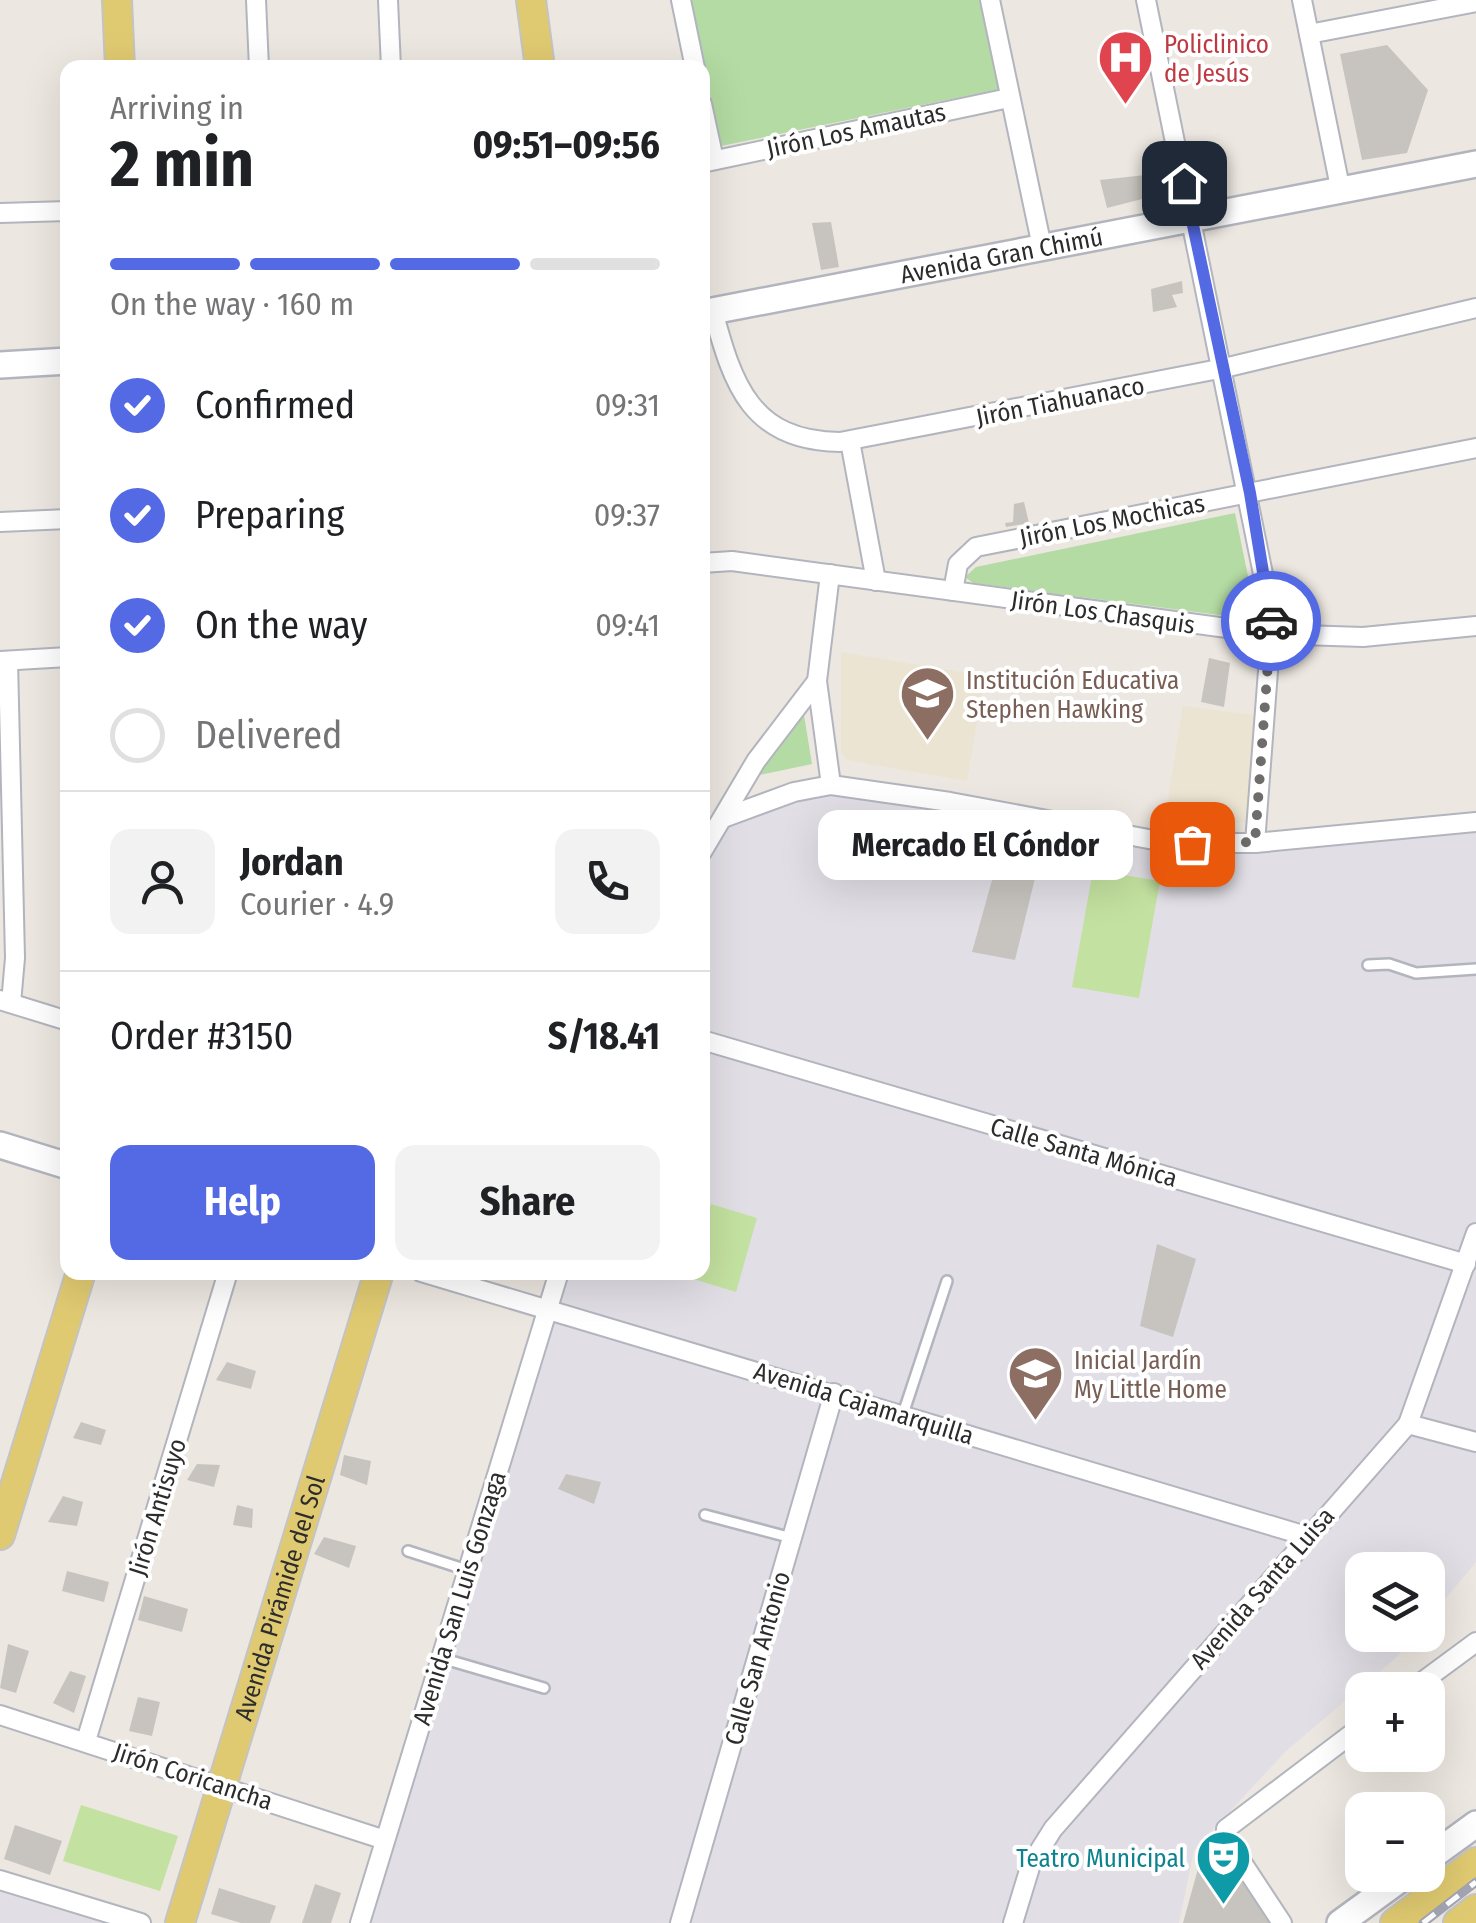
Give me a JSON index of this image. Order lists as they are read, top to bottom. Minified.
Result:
{"streets":{"main road":["Avenida Pirámide del Sol"],"street":["Jirón Los Amautas","Avenida Gran Chimú","Jirón Tiahuanaco","Jirón Los Mochicas","Jirón Los Chasquis","Calle Santa Mónica","Avenida Cajamarquilla","Jirón Antisuyo","Avenida Santa Luisa","Avenida San Luis Gonzaga","Calle San Antonio","Jirón Coricancha"]},"crossings":[["Jirón Los Mochicas","Jirón Los Chasquis"],["Calle Santa Mónica","Avenida Santa Luisa"],["Avenida Cajamarquilla","Avenida Santa Luisa"],["Avenida Cajamarquilla","Avenida San Luis Gonzaga"],["Avenida Cajamarquilla","Calle San Antonio"],["Jirón Antisuyo","Jirón Coricancha"],["Avenida Pirámide del Sol","Jirón Coricancha"],["Avenida San Luis Gonzaga","Jirón Coricancha"]],"places":{"hospital":["Policlinico de Jesús"],"school or university":["Institución Educativa Stephen Hawking","Inicial Jardín My Little Home"],"other":["Mercado El Cóndor"],"theatre":["Teatro Municipal"]},"page":{"heading":["2 min","Arriving in","09:51–09:56"],"panel":["Jordan","Courier · 4.9","Order #3150","S/18.41"],"bar":"On the way · 160 m","list":[["Confirmed","09:31"],["Preparing","09:37"],["On the way","09:41"],"Delivered"],"bubble":"Mercado El Cóndor","buttons":["Help","Share"],"map_buttons":["+","−"]}}
